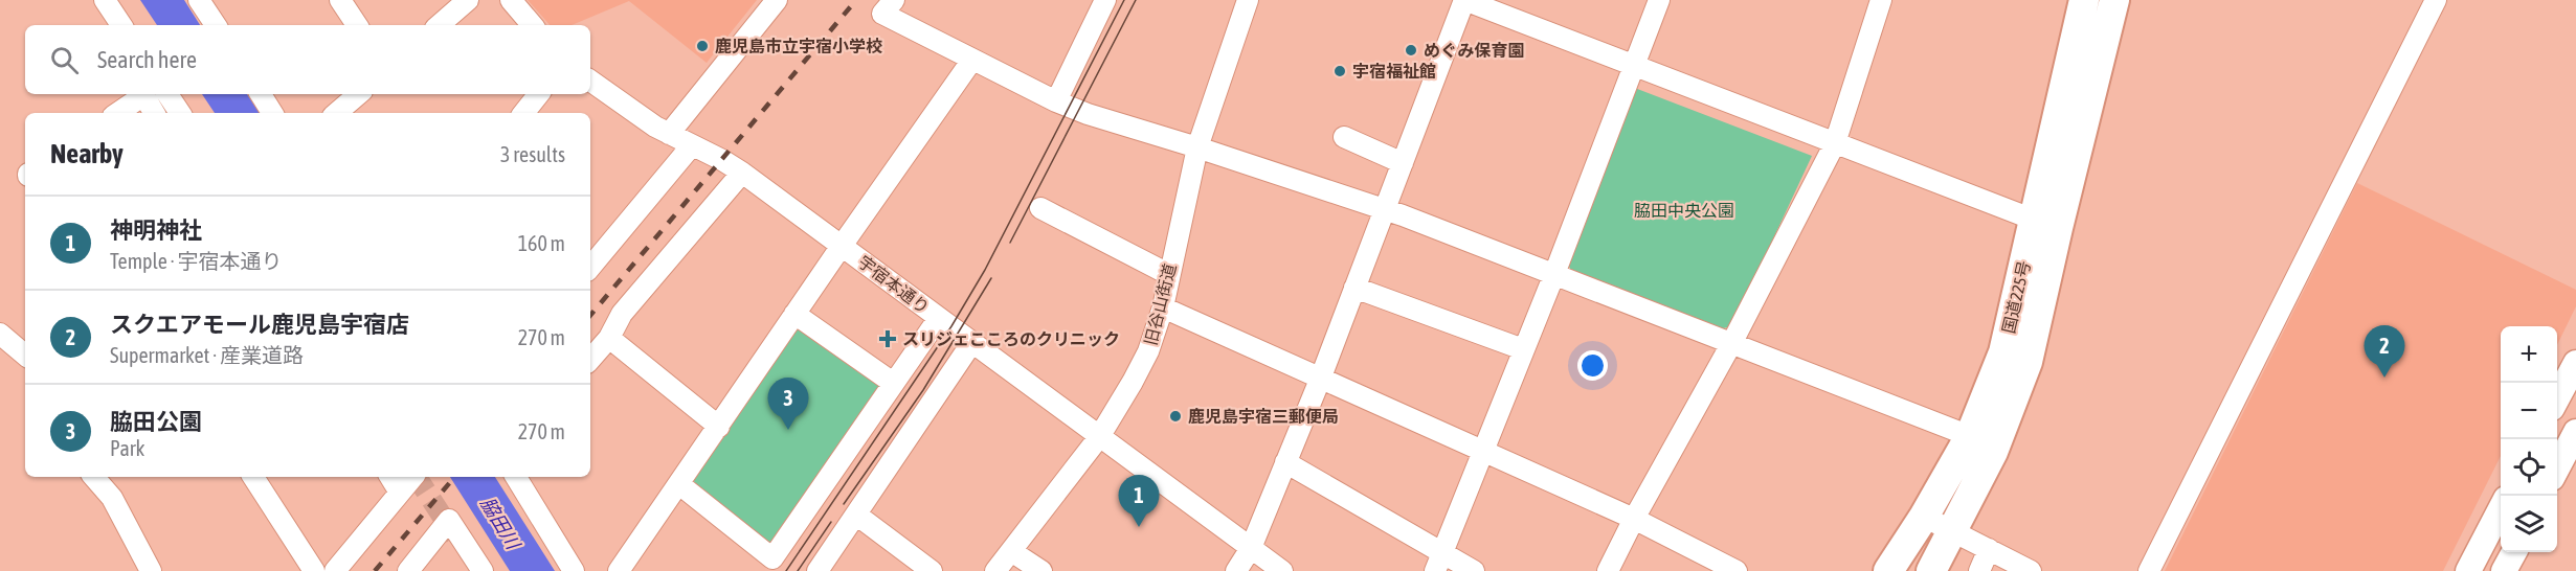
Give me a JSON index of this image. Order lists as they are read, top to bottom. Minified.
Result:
{"streets":{"highway":["国道225号"],"street":["宇宿本通り","旧谷山街道"]},"crossings":[["宇宿本通り","旧谷山街道"]],"water":["脇田川"],"parks":["脇田中央公園"],"places":{"other":["鹿児島市立宇宿小学校","めぐみ保育園","宇宿福祉館","鹿児島宇宿三郵便局"],"health":["スリジェこころのクリニック"]},"page":{"search":"Search here","heading":["Nearby","3 results"],"list":[{"mark":"1","name":"神明神社","note":"Temple · 宇宿本通り","value":"160 m"},{"mark":"2","name":"スクエアモール鹿児島宇宿店","note":"Supermarket · 産業道路","value":"270 m"},{"mark":"3","name":"脇田公園","note":"Park","value":"270 m"}],"pins":["2","3","1"],"map_buttons":["+","−"]}}
